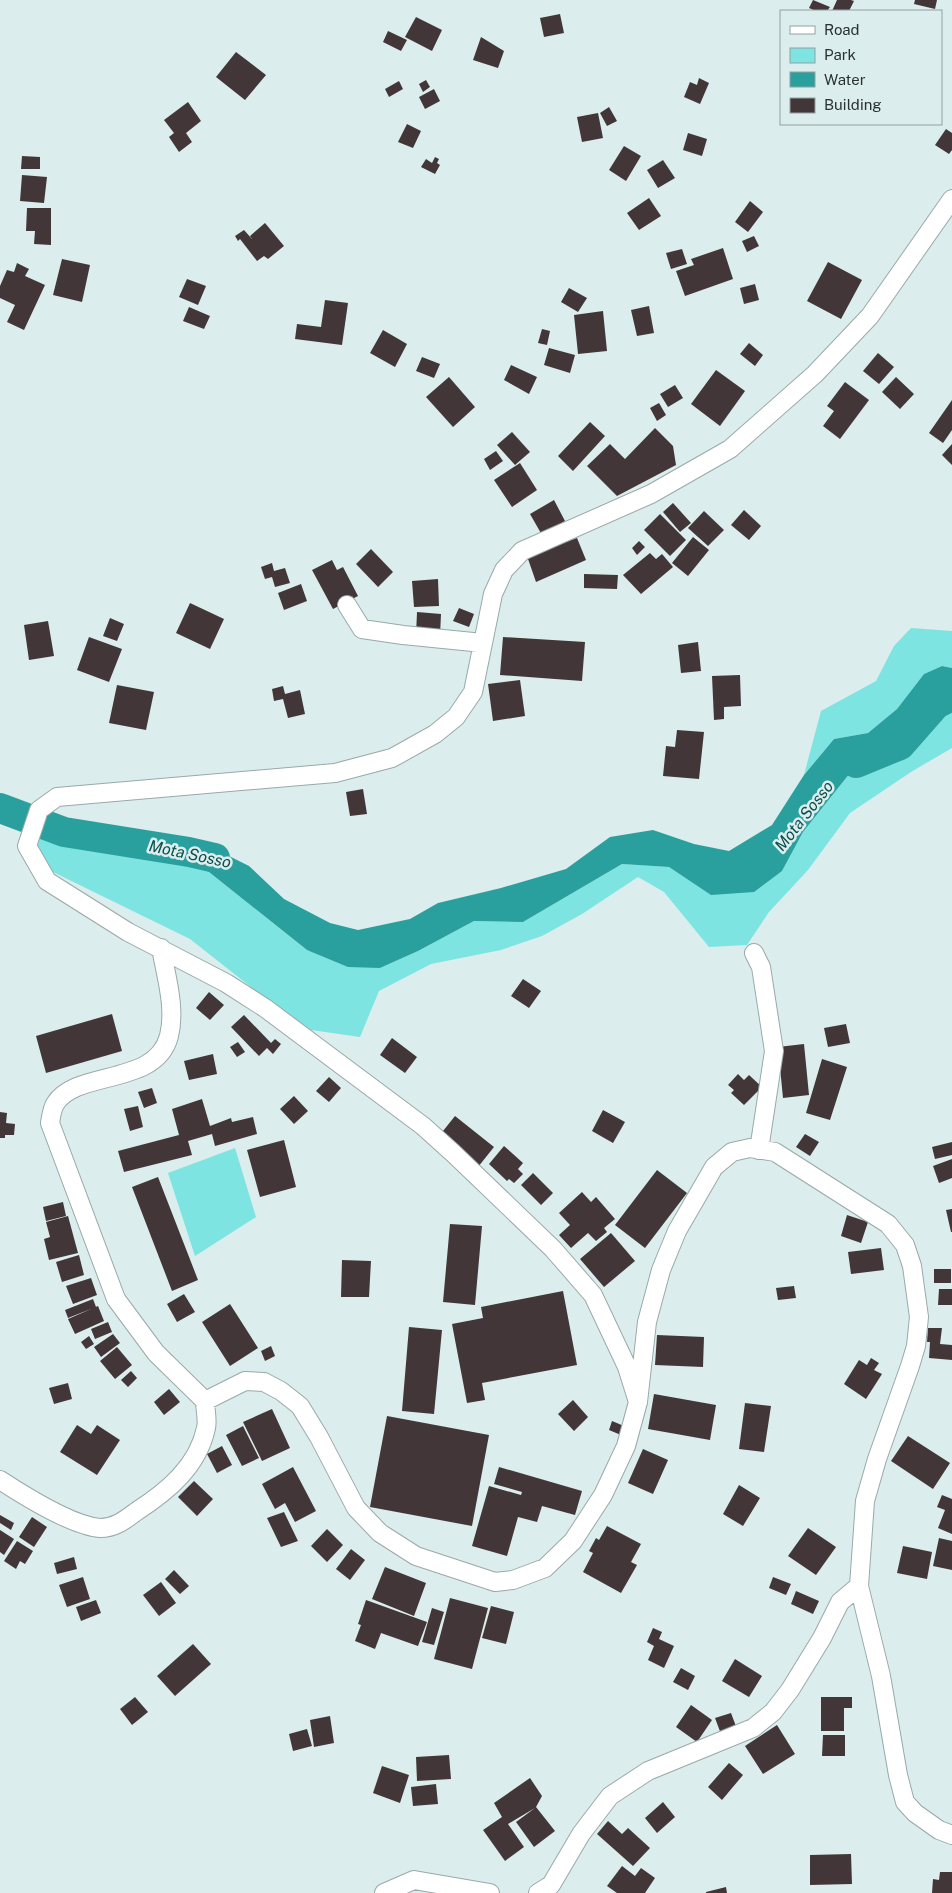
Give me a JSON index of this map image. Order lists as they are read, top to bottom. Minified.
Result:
{"water":["Mota Sosso"],"legend":["Road","Park","Water","Building"]}
